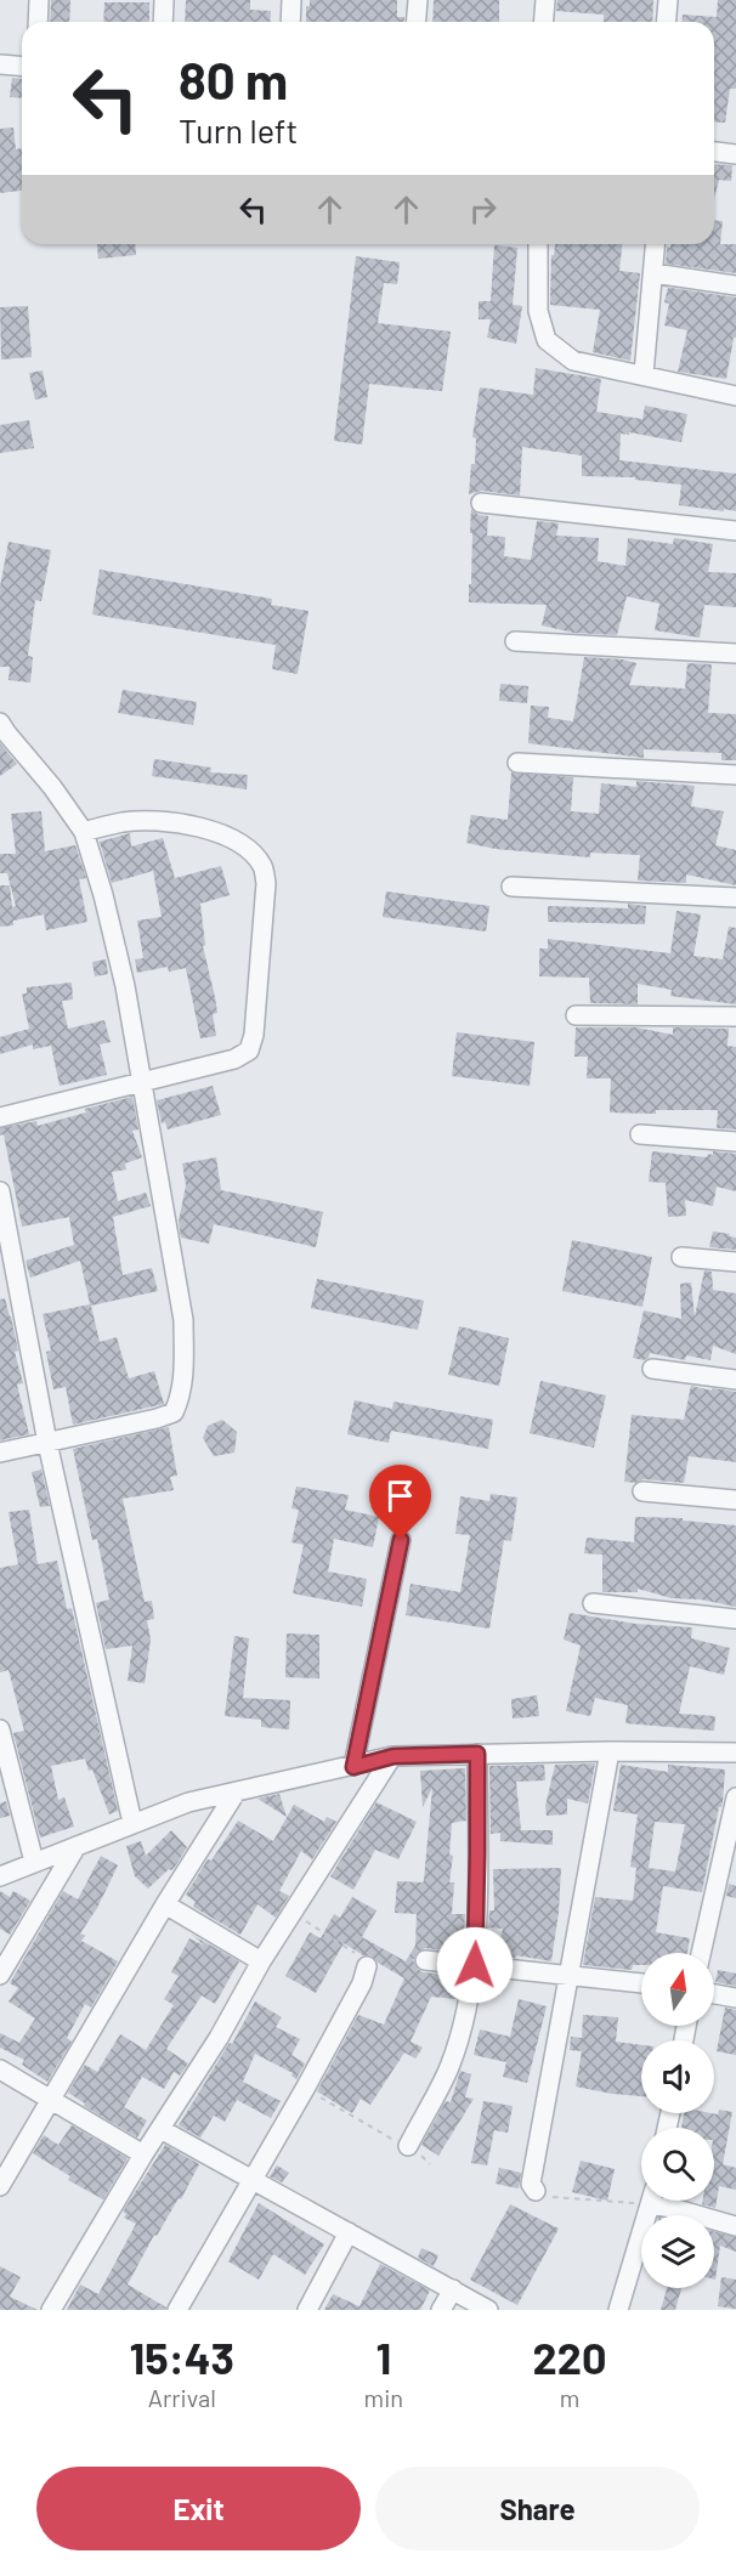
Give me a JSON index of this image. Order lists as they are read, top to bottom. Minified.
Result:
{"north":"top","page":{"turn":["80 m","Turn left"],"eta":["15:43","Arrival","1","min","220","m"],"buttons":["Exit","Share"]}}
